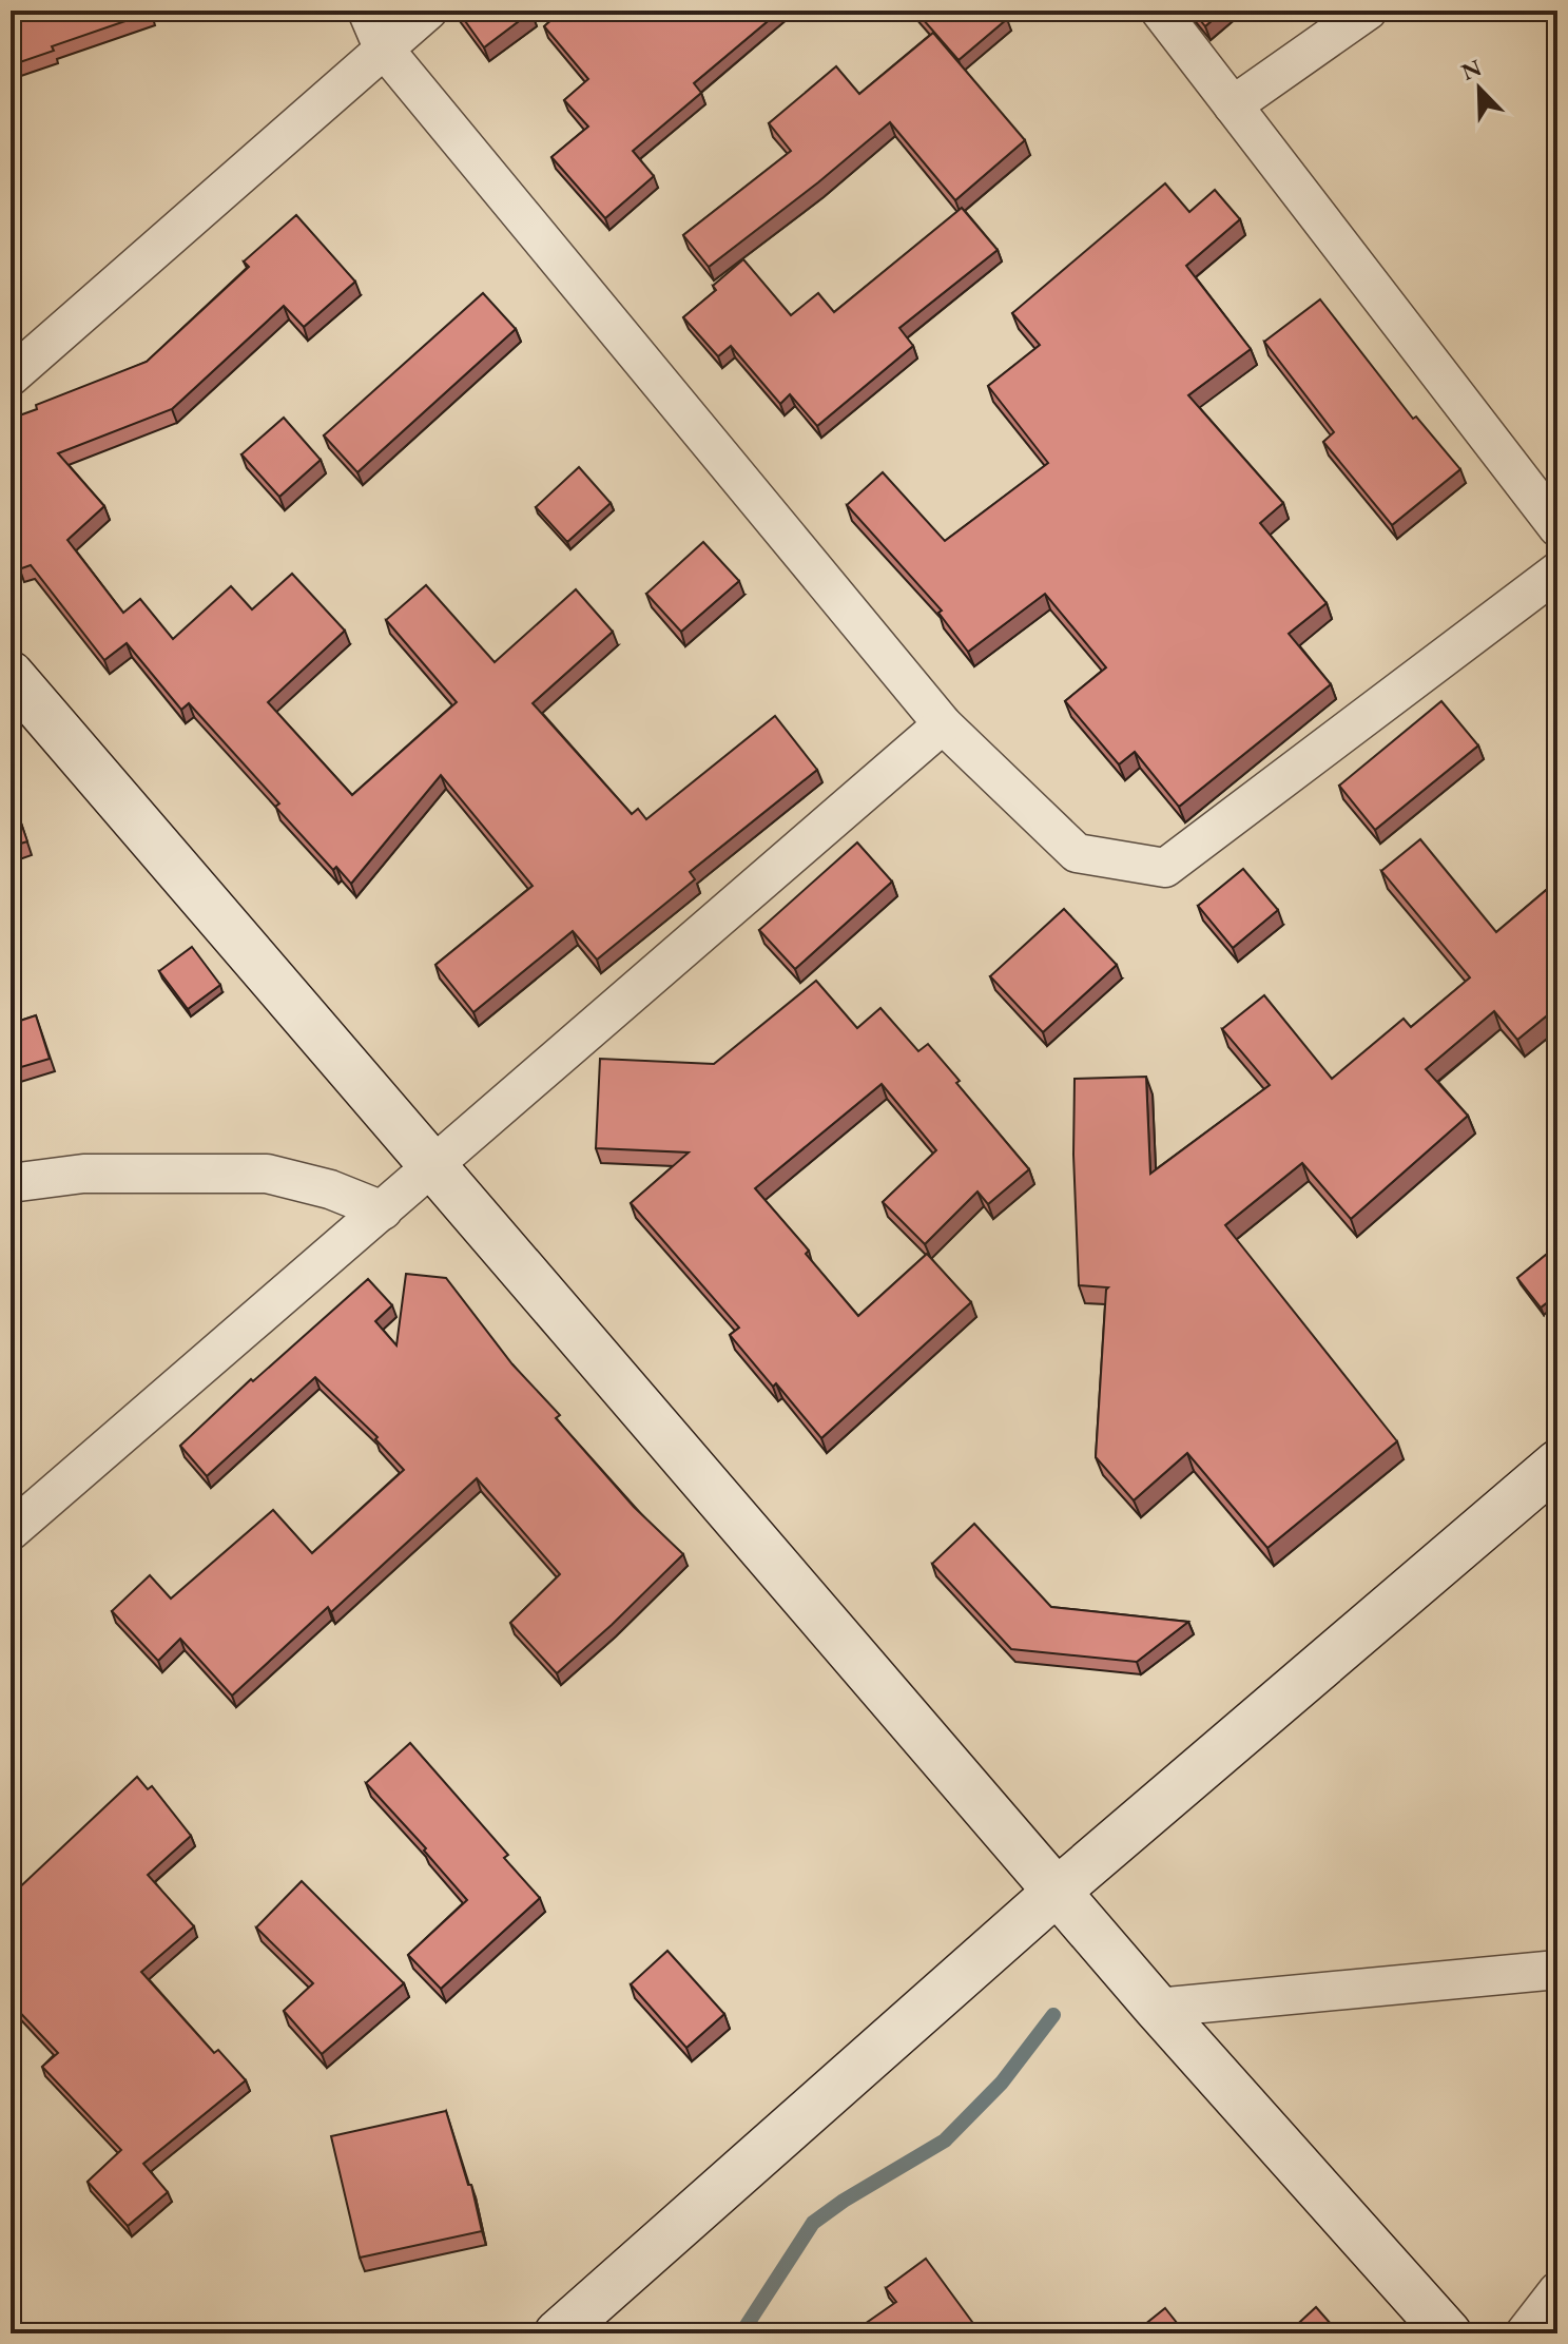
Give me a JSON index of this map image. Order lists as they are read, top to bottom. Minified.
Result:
{"north":"top left"}
